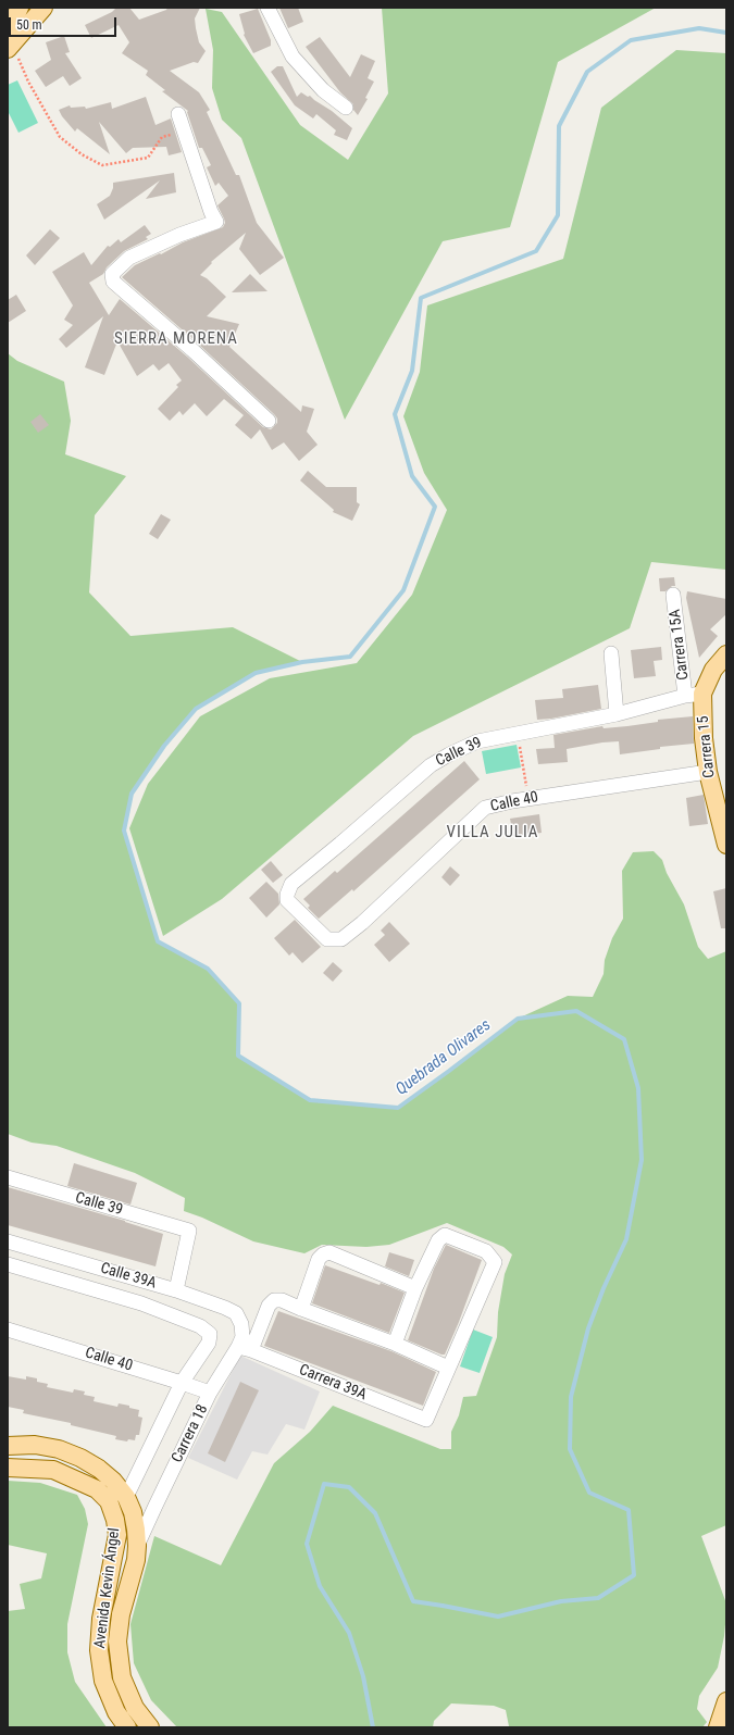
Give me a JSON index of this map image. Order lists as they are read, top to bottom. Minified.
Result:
{"streets":{"main road":["Carrera 15","Avenida Kevin Ángel"],"street":["Carrera 15A","Calle 39","Calle 40","Calle 39A","Carrera 39A","Carrera 18"]},"crossings":[["Carrera 15A","Carrera 15"],["Carrera 15A","Calle 39"],["Carrera 15","Calle 39"],["Carrera 15","Calle 40"],["Calle 39","Calle 40"],["Calle 39","Calle 39A"],["Calle 40","Carrera 18"],["Calle 39A","Carrera 18"],["Carrera 39A","Carrera 18"],["Carrera 18","Avenida Kevin Ángel"]],"districts":["SIERRA MORENA","VILLA JULIA"],"water":["Quebrada Olivares"],"scale_bar":"50 m"}
